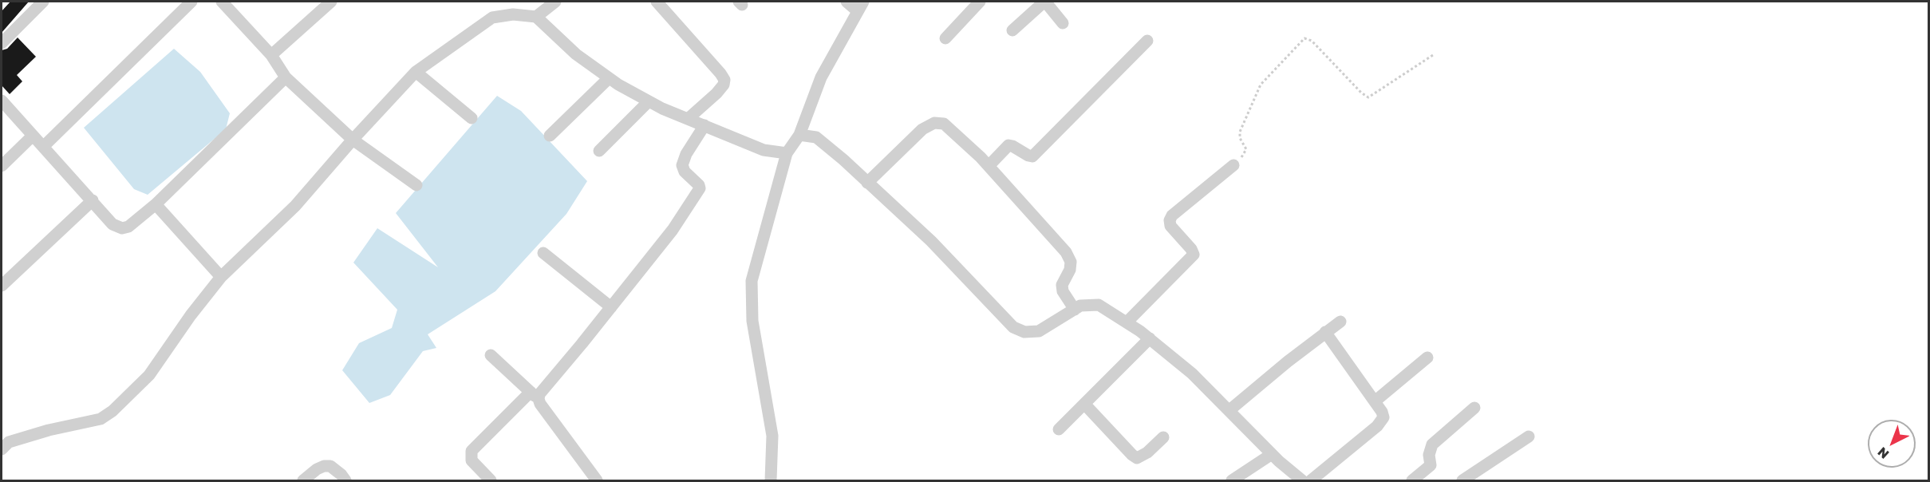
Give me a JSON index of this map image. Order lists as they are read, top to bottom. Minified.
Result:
{"north":"bottom left"}
